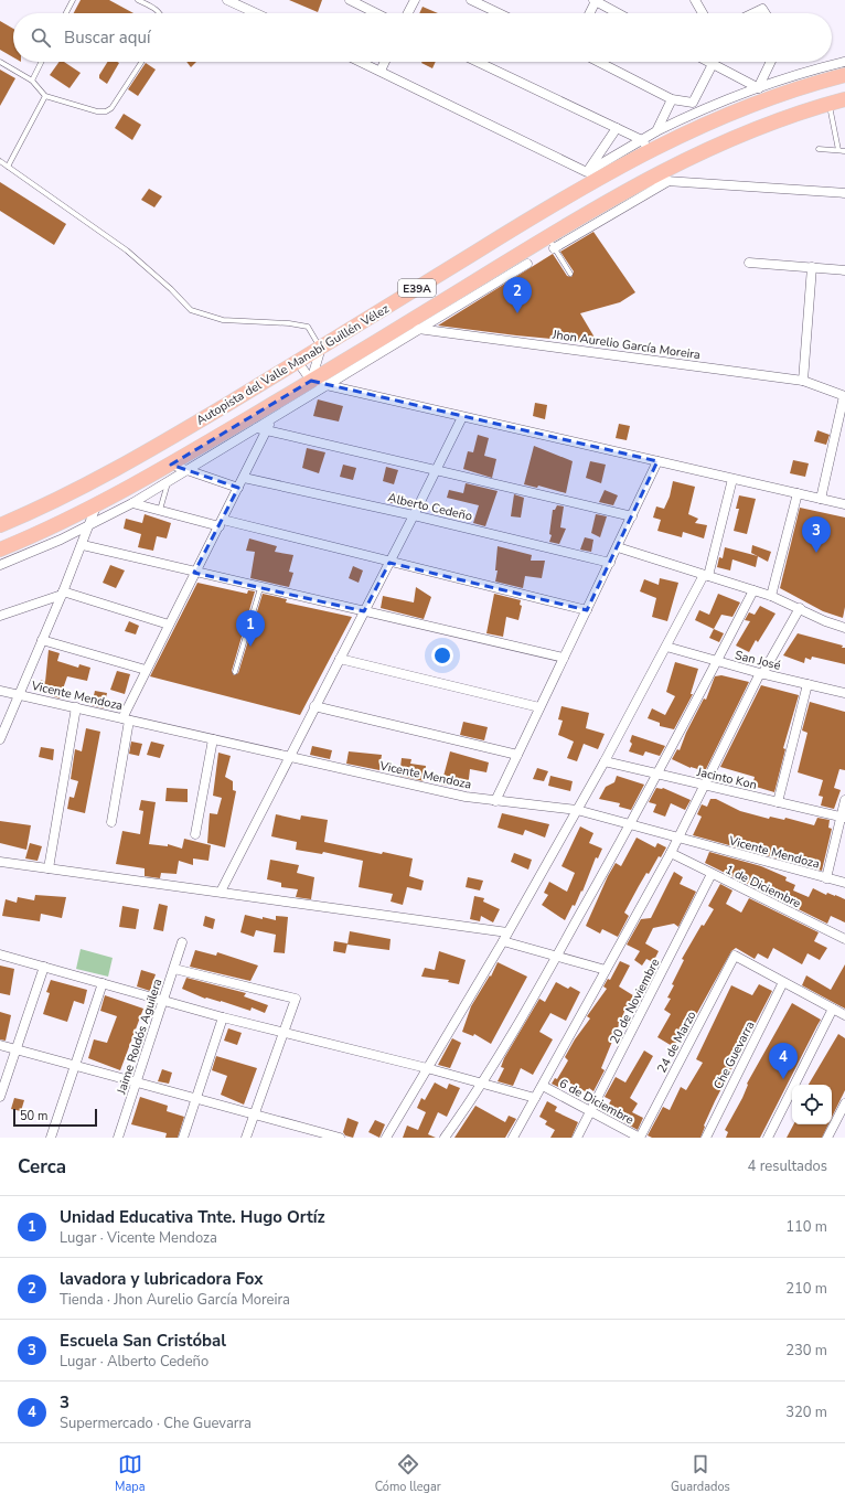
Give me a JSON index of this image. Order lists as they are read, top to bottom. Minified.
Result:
{"streets":{"main road":["E39A","Autopista del Valle Manabí Guillén Vélez"],"street":["Jhon Aurelio García Moreira","Alberto Cedeño","San José","Vicente Mendoza","Jacinto Kon","1 de Diciembre","20 de Noviembre","Jaime Roldós Aguilera","24 de Marzo","Che Guevarra","6 de Diciembre"]},"crossings":[["Jhon Aurelio García Moreira","Autopista del Valle Manabí Guillén Vélez"],["1 de Diciembre","20 de Noviembre"],["20 de Noviembre","6 de Diciembre"],["24 de Marzo","Che Guevarra"],["24 de Marzo","6 de Diciembre"]],"scale_bar":"50 m","page":{"search":"Buscar aquí","pins":["2","3","1","4"],"scale":"50 m","heading":["Cerca","4 resultados"],"list":[{"mark":"1","name":"Unidad Educativa Tnte. Hugo Ortíz","note":"Lugar · Vicente Mendoza","value":"110 m"},{"mark":"2","name":"lavadora y lubricadora Fox","note":"Tienda · Jhon Aurelio García Moreira","value":"210 m"},{"mark":"3","name":"Escuela San Cristóbal","note":"Lugar · Alberto Cedeño","value":"230 m"},{"mark":"4","name":"3","note":"Supermercado · Che Guevarra","value":"320 m"}],"nav":["Mapa","Cómo llegar","Guardados"]}}
